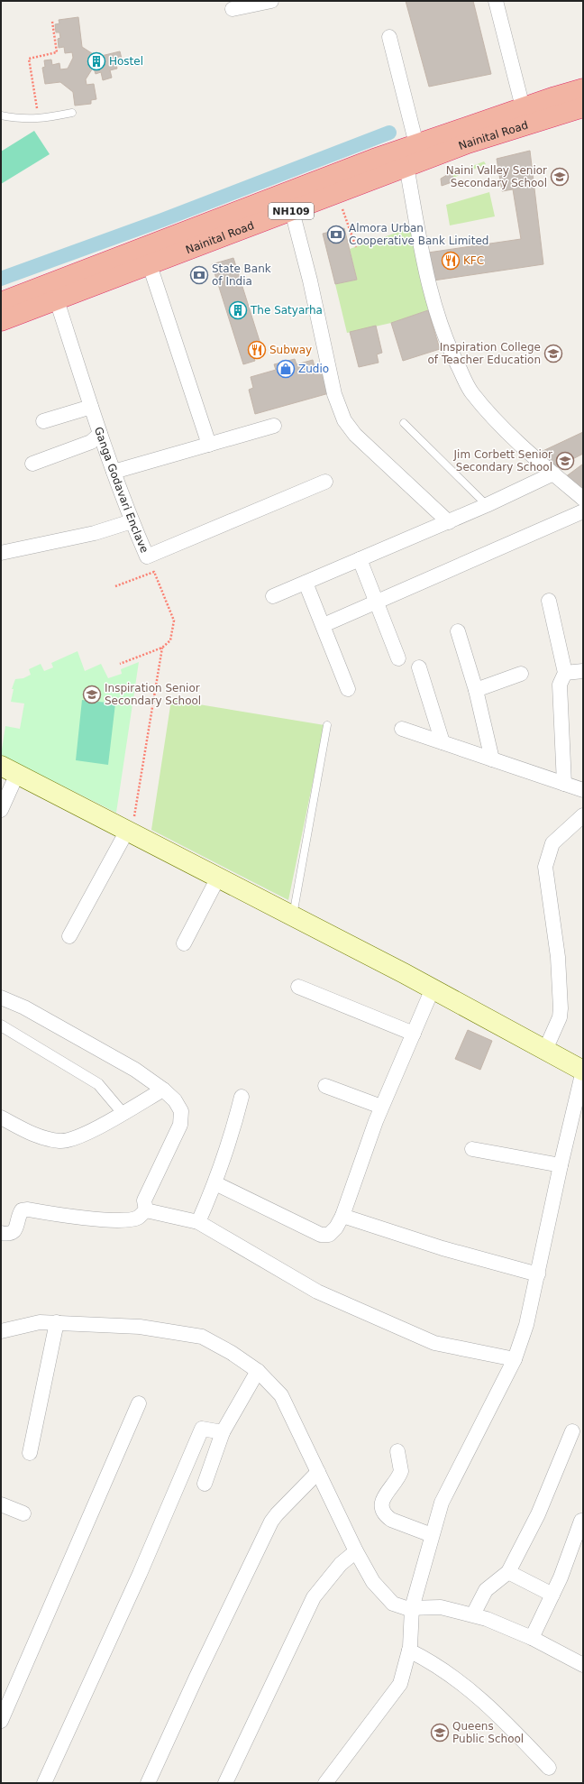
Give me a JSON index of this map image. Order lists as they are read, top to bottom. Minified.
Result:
{"streets":{"highway":["Nainital Road","NH109"],"street":["Ganga Godavari Enclave"]},"crossings":[["Nainital Road","Ganga Godavari Enclave"]],"places":{"building":["Hostel","The Satyarha"],"school or university":["Naini Valley Senior Secondary School","Inspiration College of Teacher Education","Jim Corbett Senior Secondary School","Inspiration Senior Secondary School","Queens Public School"],"bank":["Almora Urban Cooperative Bank Limited","State Bank of India"],"restaurant":["KFC","Subway"],"shop":["Zudio"]}}
